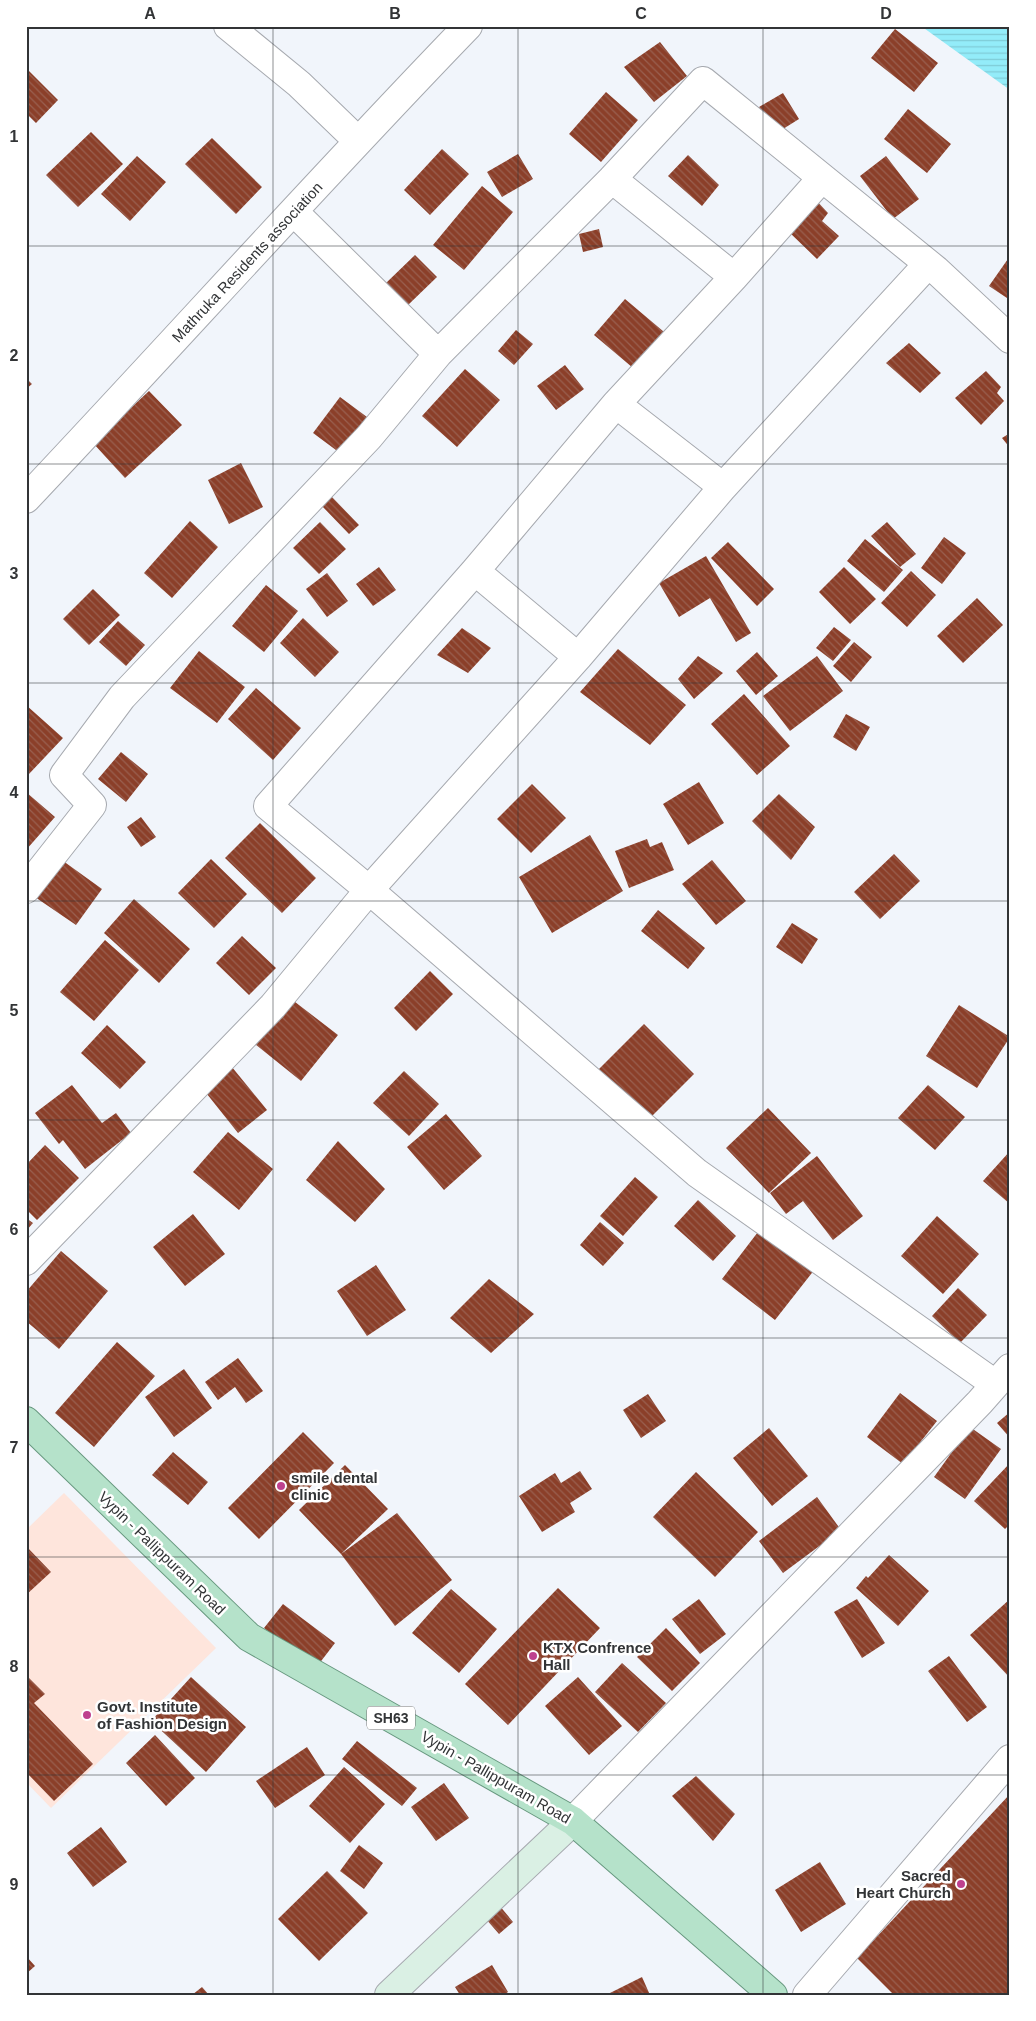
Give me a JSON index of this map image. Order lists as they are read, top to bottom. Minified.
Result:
{"streets":{"main road":["Vypin - Pallippuram Road","SH63"],"street":["Mathruka Residents association"]},"places":["smile dental clinic","KTX Confrence Hall","Govt. Institute of Fashion Design","Sacred Heart Church"],"grid":{"columns":["A","B","C","D"],"rows":["1","2","3","4","5","6","7","8","9"]}}
